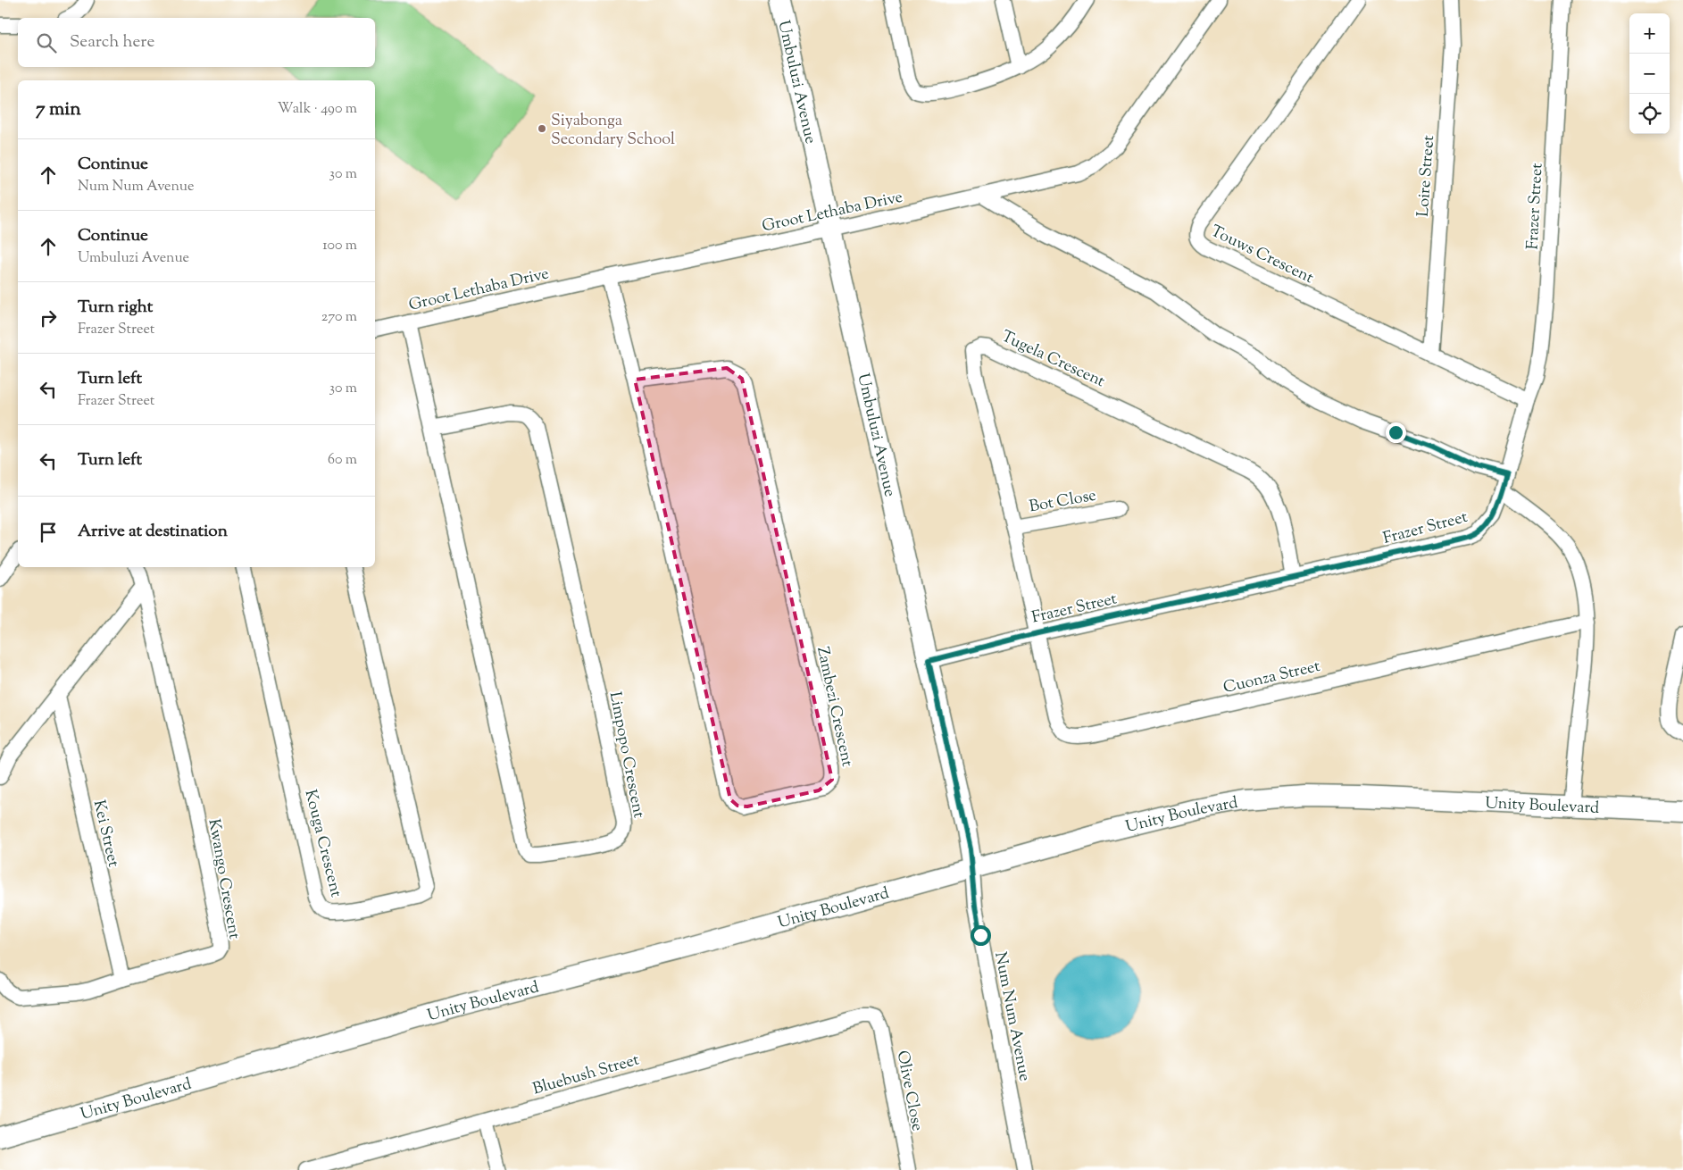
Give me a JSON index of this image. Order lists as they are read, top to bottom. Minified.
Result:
{"streets":{"street":["Umbuluzi Avenue","Loire Street","Frazer Street","Groot Lethaba Drive","Touws Crescent","Tugela Crescent","Bot Close","Cuonza Street","Zambezi Crescent","Limpopo Crescent","Unity Boulevard","Kei Street","Kouga Crescent","Kwango Crescent","Num Num Avenue","Bluebush Street","Olive Close"]},"crossings":[["Umbuluzi Avenue","Frazer Street"],["Umbuluzi Avenue","Groot Lethaba Drive"],["Umbuluzi Avenue","Unity Boulevard"],["Umbuluzi Avenue","Num Num Avenue"],["Loire Street","Touws Crescent"],["Frazer Street","Touws Crescent"],["Frazer Street","Tugela Crescent"],["Frazer Street","Cuonza Street"],["Groot Lethaba Drive","Zambezi Crescent"],["Groot Lethaba Drive","Limpopo Crescent"],["Tugela Crescent","Bot Close"],["Tugela Crescent","Cuonza Street"],["Unity Boulevard","Num Num Avenue"],["Kei Street","Kwango Crescent"],["Bluebush Street","Olive Close"]],"places":["Siyabonga Secondary School"],"page":{"map_buttons":["+","−"],"search":"Search here","heading":["7 min","Walk · 490 m"],"list":[["Continue","Num Num Avenue","30 m"],["Continue","Umbuluzi Avenue","100 m"],["Turn right","Frazer Street","270 m"],["Turn left","Frazer Street","30 m"],["Turn left","60 m"],"Arrive at destination"]}}
